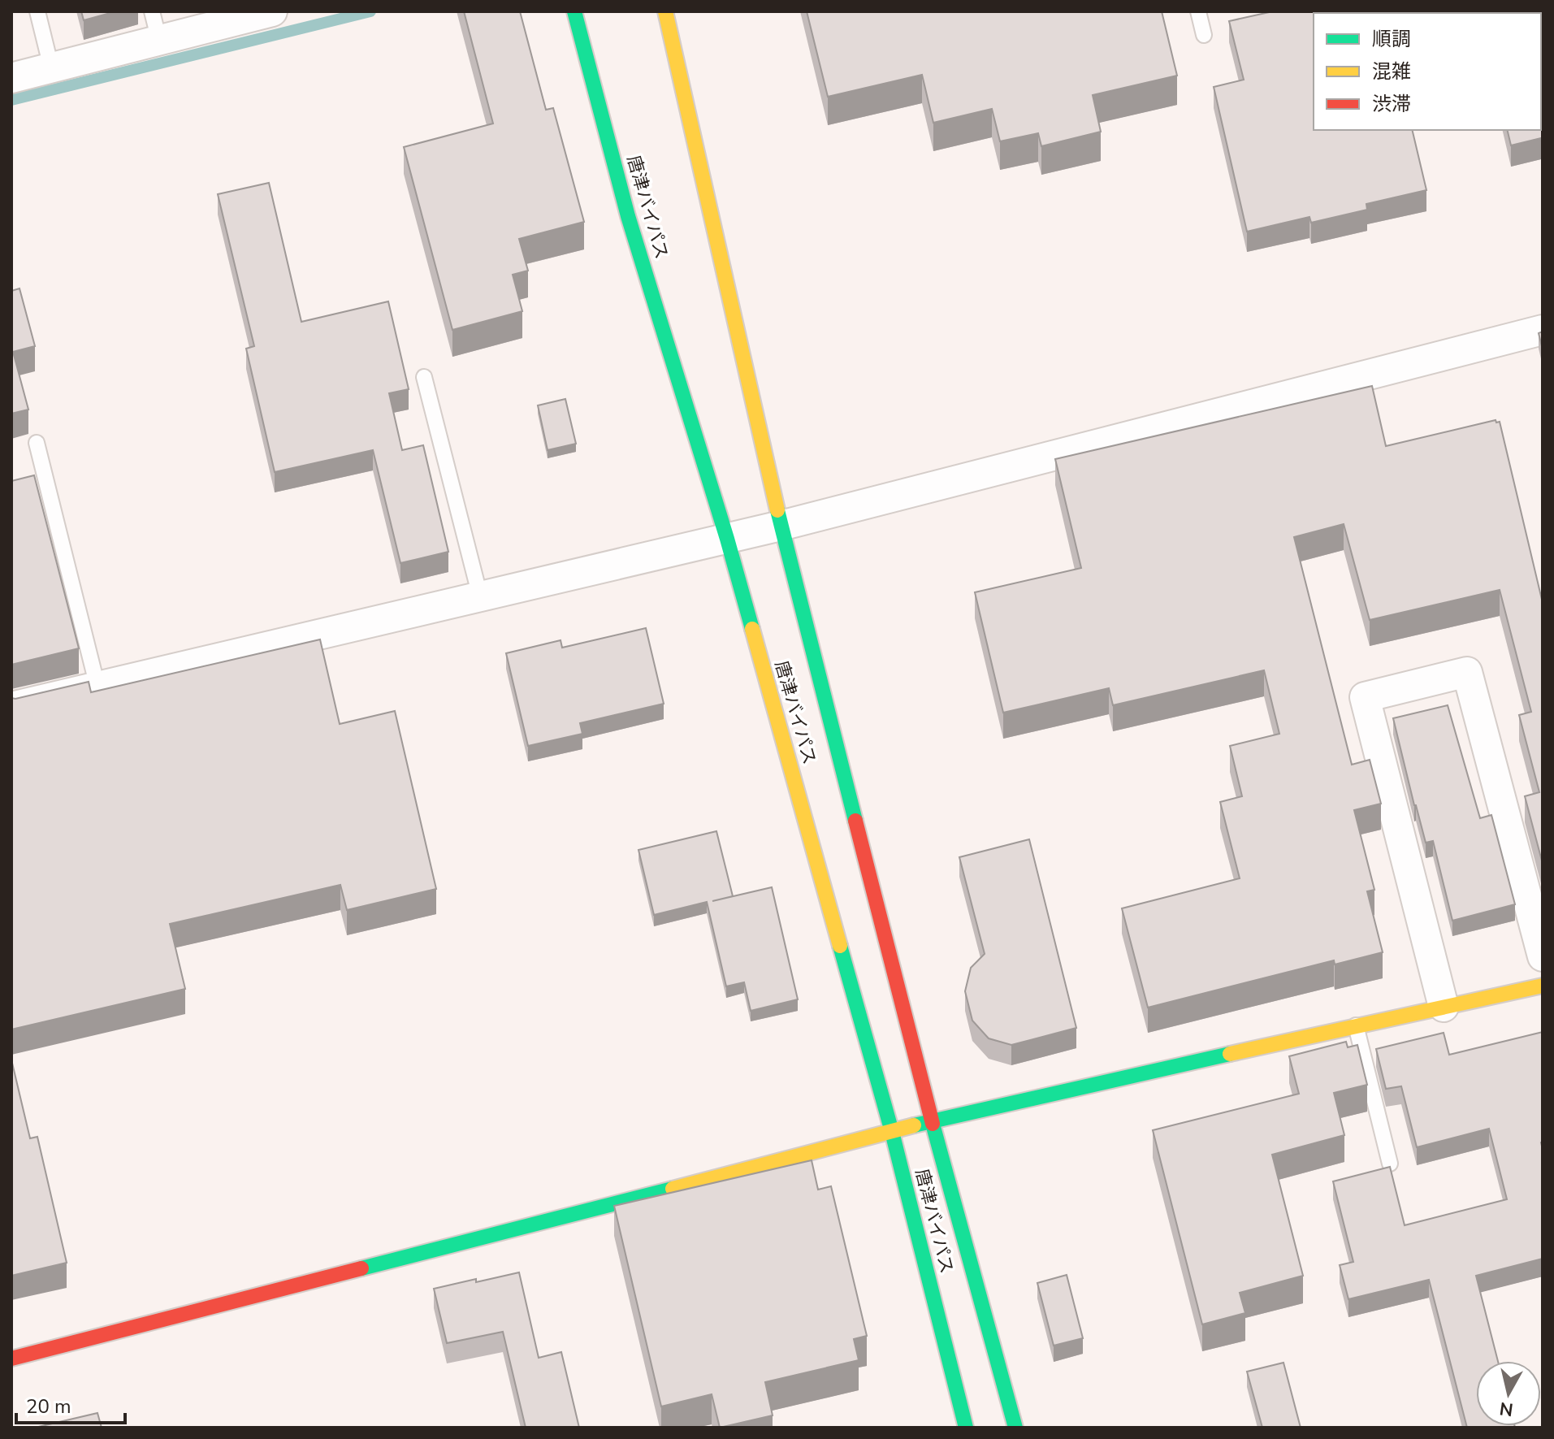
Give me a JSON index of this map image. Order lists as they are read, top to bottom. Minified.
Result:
{"streets":{"main road":["唐津バイパス"]},"legend":["順調","混雑","渋滞"],"scale_bar":"20 m","north":"bottom"}
